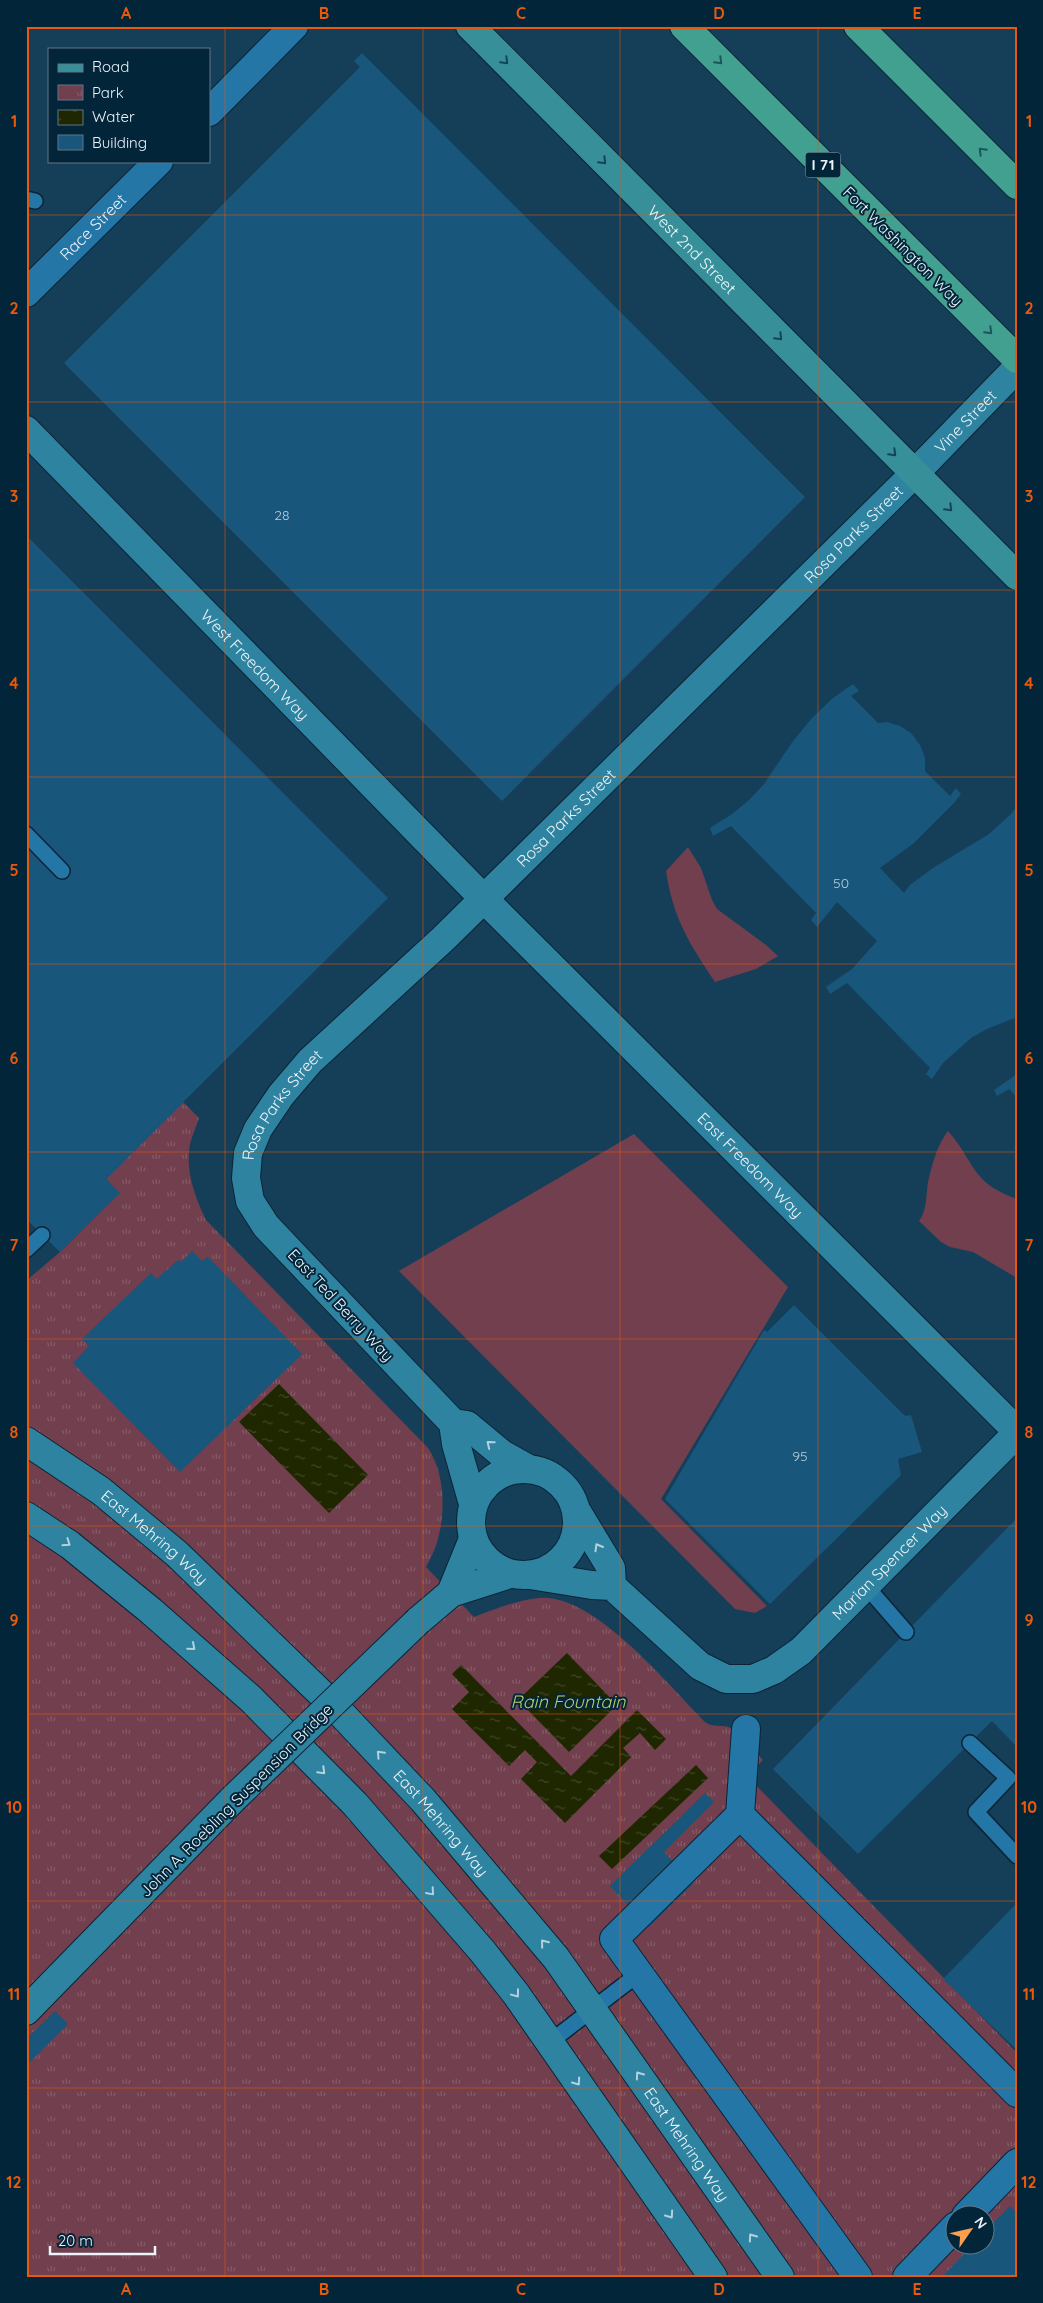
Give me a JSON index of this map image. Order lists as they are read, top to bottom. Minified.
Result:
{"streets":{"highway":["I 71","Fort Washington Way"],"main road":["West 2nd Street","Vine Street","Rosa Parks Street","West Freedom Way","East Freedom Way","East Ted Berry Way","East Mehring Way","Marian Spencer Way","John A. Roebling Suspension Bridge"],"street":["Race Street"]},"crossings":[["West 2nd Street","Vine Street"],["West 2nd Street","Rosa Parks Street"],["Vine Street","Rosa Parks Street"],["Rosa Parks Street","West Freedom Way"],["Rosa Parks Street","East Freedom Way"],["Rosa Parks Street","East Ted Berry Way"],["West Freedom Way","East Freedom Way"],["East Freedom Way","Marian Spencer Way"],["East Ted Berry Way","John A. Roebling Suspension Bridge"]],"one_way":["West 2nd Street"],"water":["Rain Fountain"],"house_numbers":["28","50","95"],"legend":["Road","Park","Water","Building"],"scale_bar":"20 m","north":"top right","grid":{"columns":["A","B","C","D","E"],"rows":["1","2","3","4","5","6","7","8","9","10","11","12"]}}
